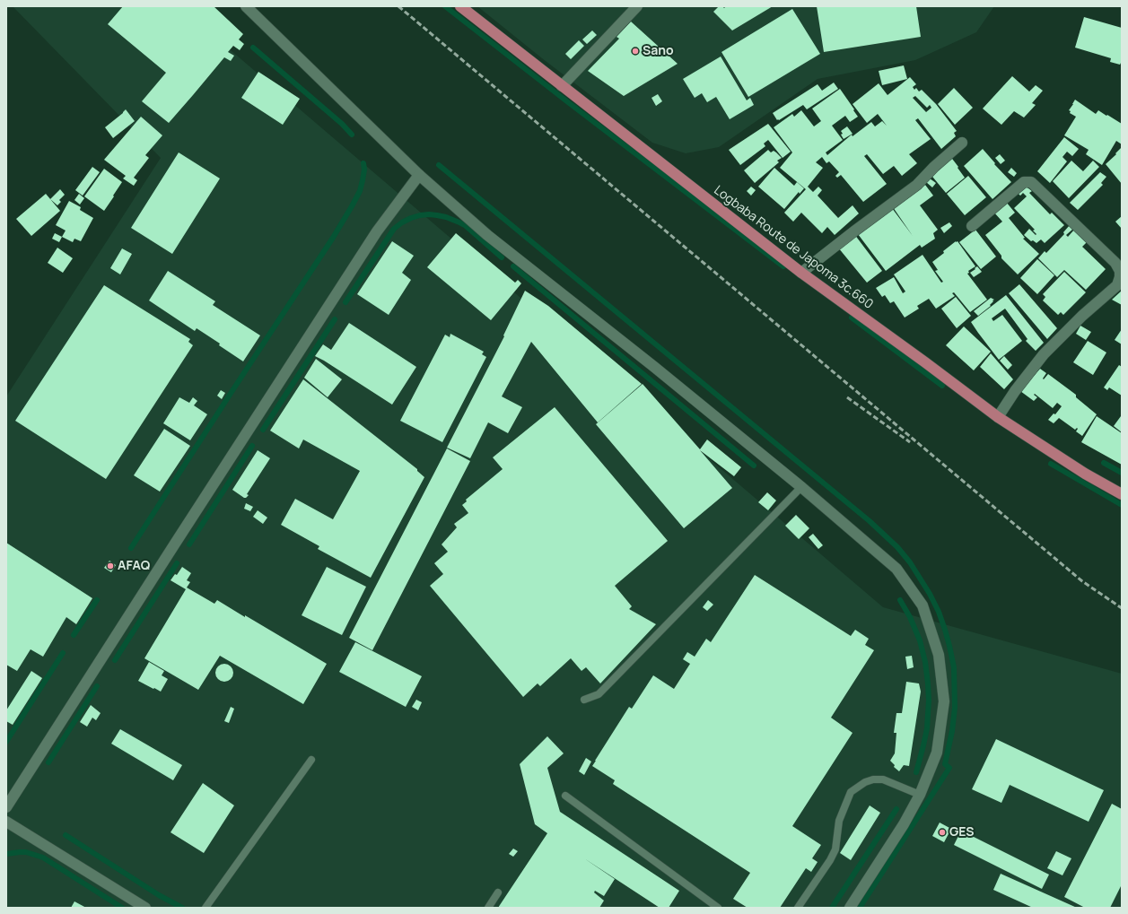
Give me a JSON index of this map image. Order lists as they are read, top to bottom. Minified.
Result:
{"streets":{"main road":["Logbaba Route de Japoma 3c.660"]},"places":["Sano","AFAQ","GES"]}
